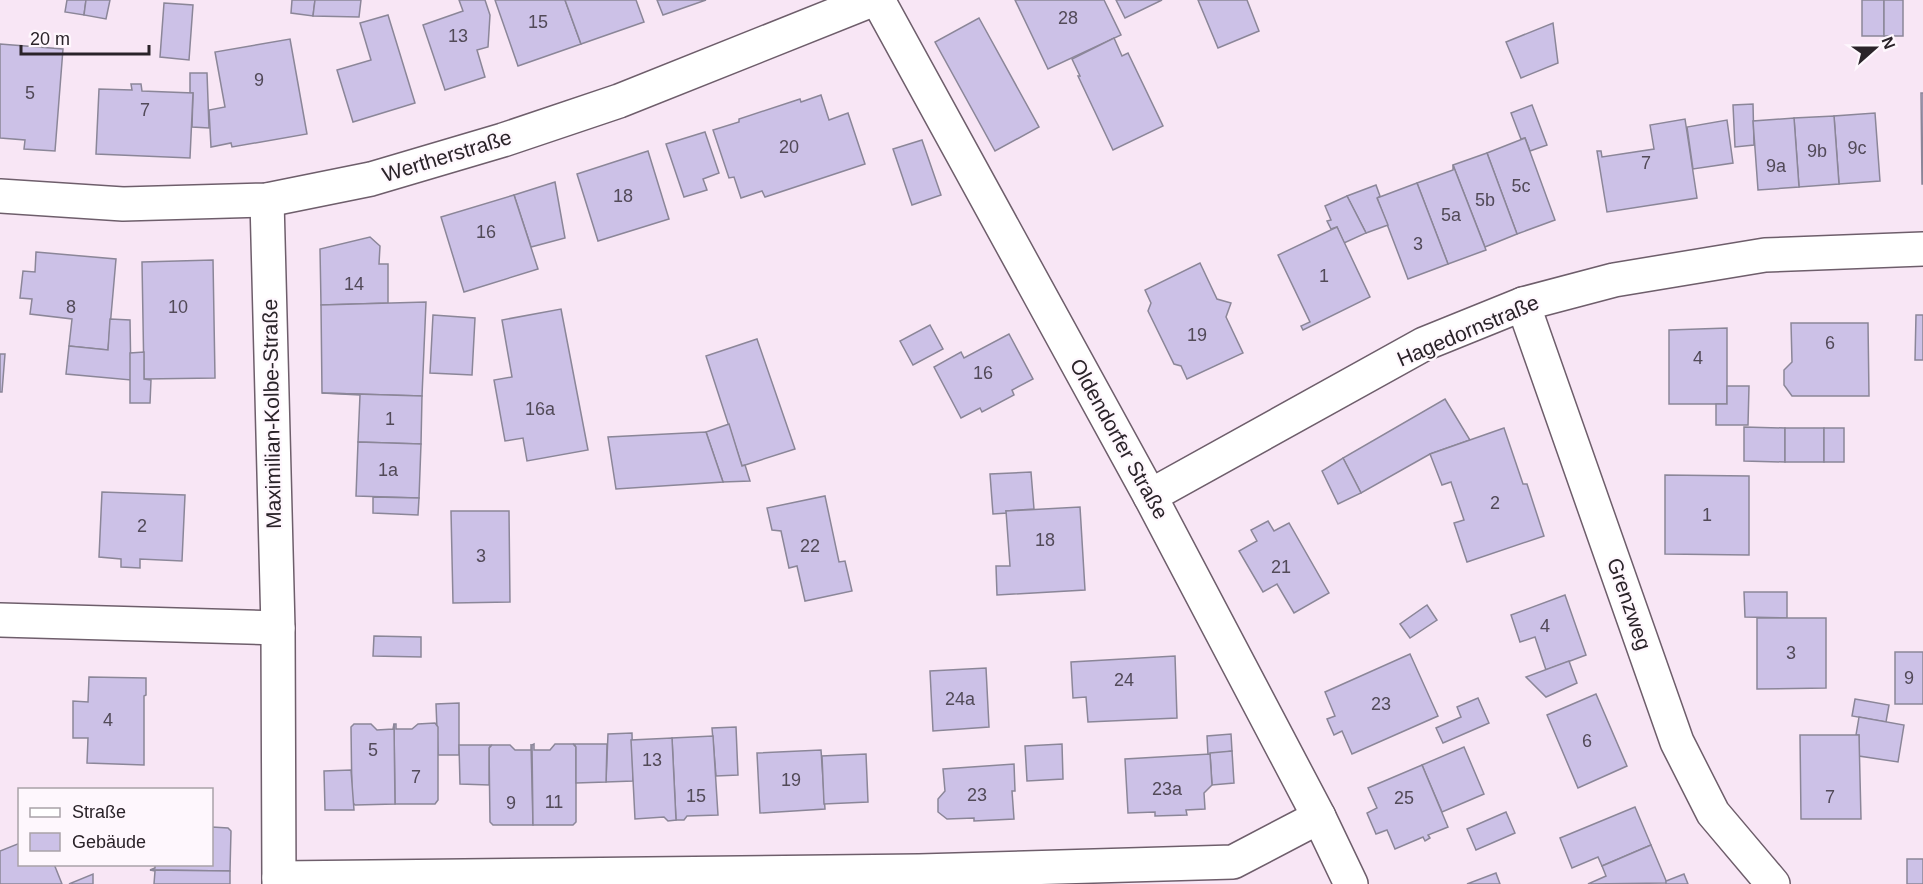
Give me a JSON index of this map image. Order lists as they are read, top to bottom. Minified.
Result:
{"streets":{"street":["Wertherstraße","Hagedornstraße","Maximilian-Kolbe-Straße","Oldendorfer Straße","Grenzweg"]},"crossings":[["Wertherstraße","Maximilian-Kolbe-Straße"],["Hagedornstraße","Oldendorfer Straße"],["Hagedornstraße","Grenzweg"],["Maximilian-Kolbe-Straße","Oldendorfer Straße"]],"house_numbers":["28","15","13","9","5","7","20","9c","9b","7","9a","5c","18","5b","5a","16","3","1","14","8","10","19","6","4","16","16a","1","1a","2","1","2","18","22","3","21","4","3","9","24","24a","23","4","6","5","13","7","19","23a","23","15","7","25","11","9"],"legend":["Straße","Gebäude"],"scale_bar":"20 m","north":"right"}
